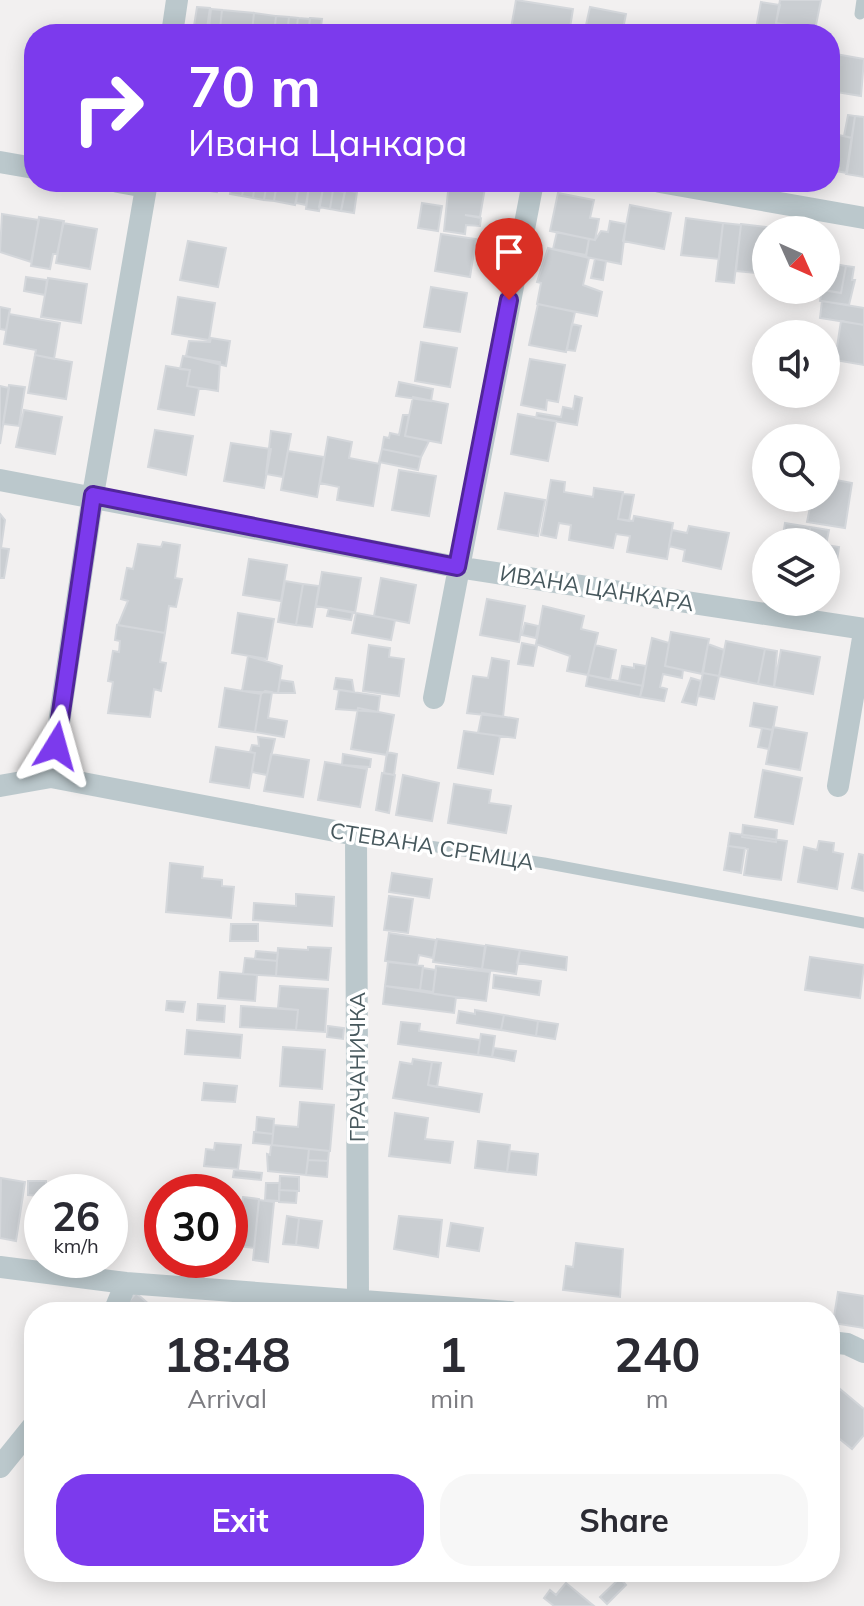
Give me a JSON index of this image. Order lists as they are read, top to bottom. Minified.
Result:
{"streets":{"street":["ИВАНА ЦАНКАРА","СТЕВАНА СРЕМЦА","ГРАЧАНИЧКА"]},"crossings":[["СТЕВАНА СРЕМЦА","ГРАЧАНИЧКА"]],"north":"bottom right","page":{"turn":["70 m","Ивана Цанкара"],"speed":"26 km/h","limit":"30","eta":["18:48","Arrival","1","min","240","m"],"buttons":["Exit","Share"]}}
